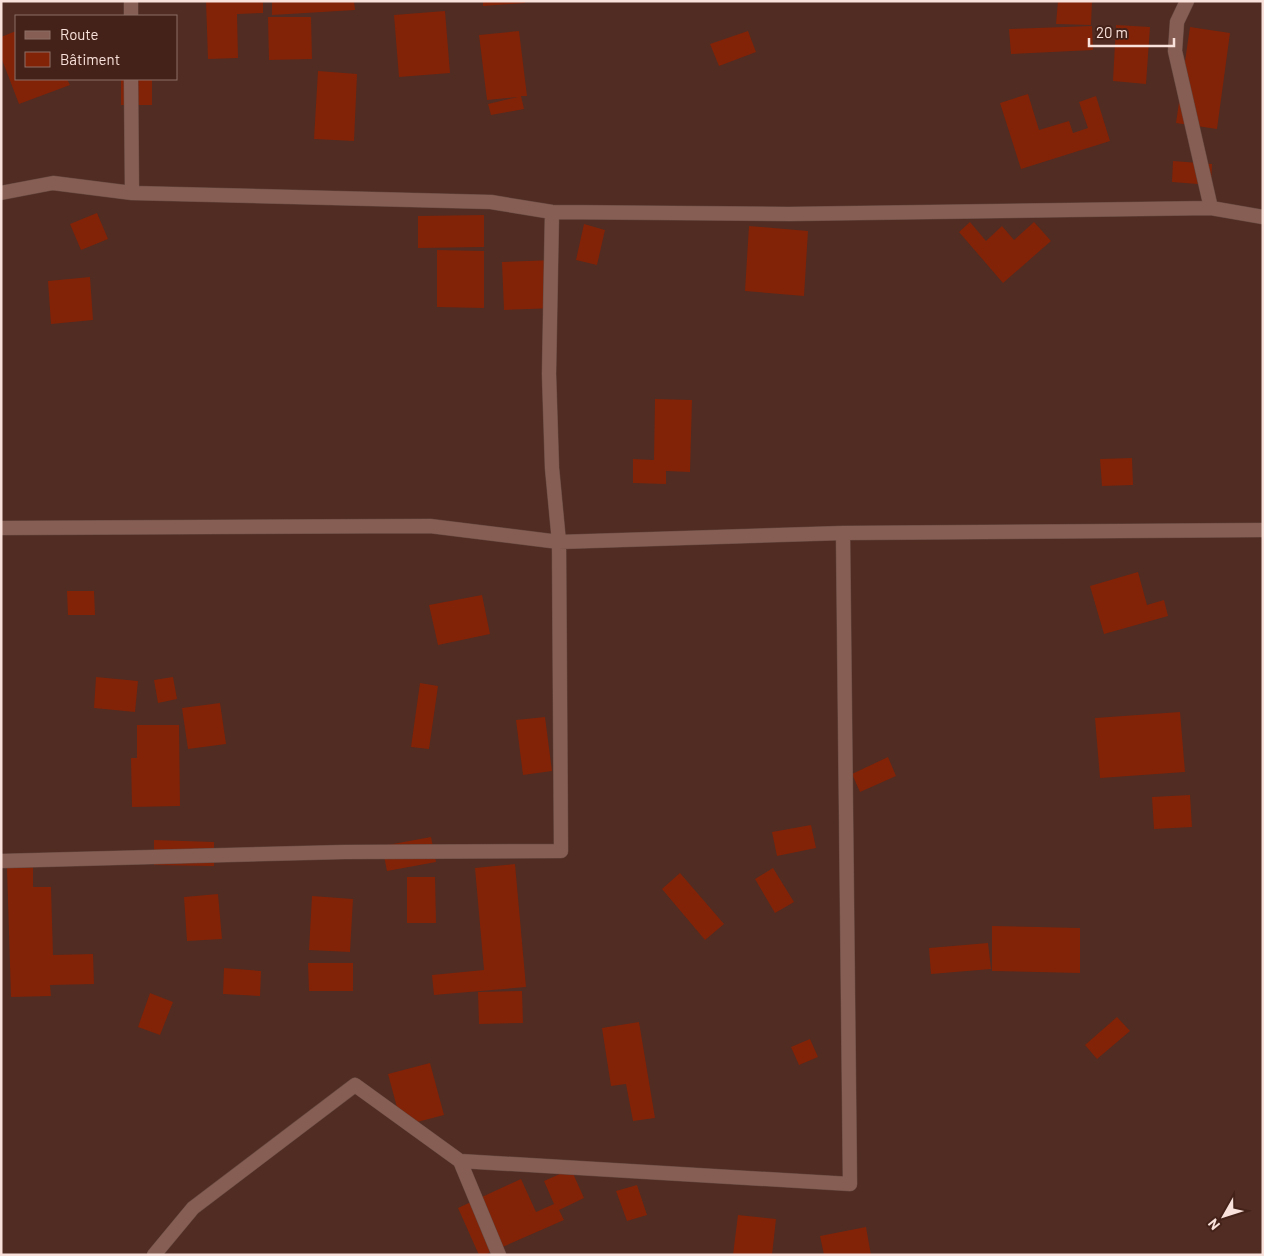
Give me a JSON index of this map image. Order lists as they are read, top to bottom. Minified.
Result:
{"legend":["Route","Bâtiment"],"scale_bar":"20 m","north":"bottom left"}
